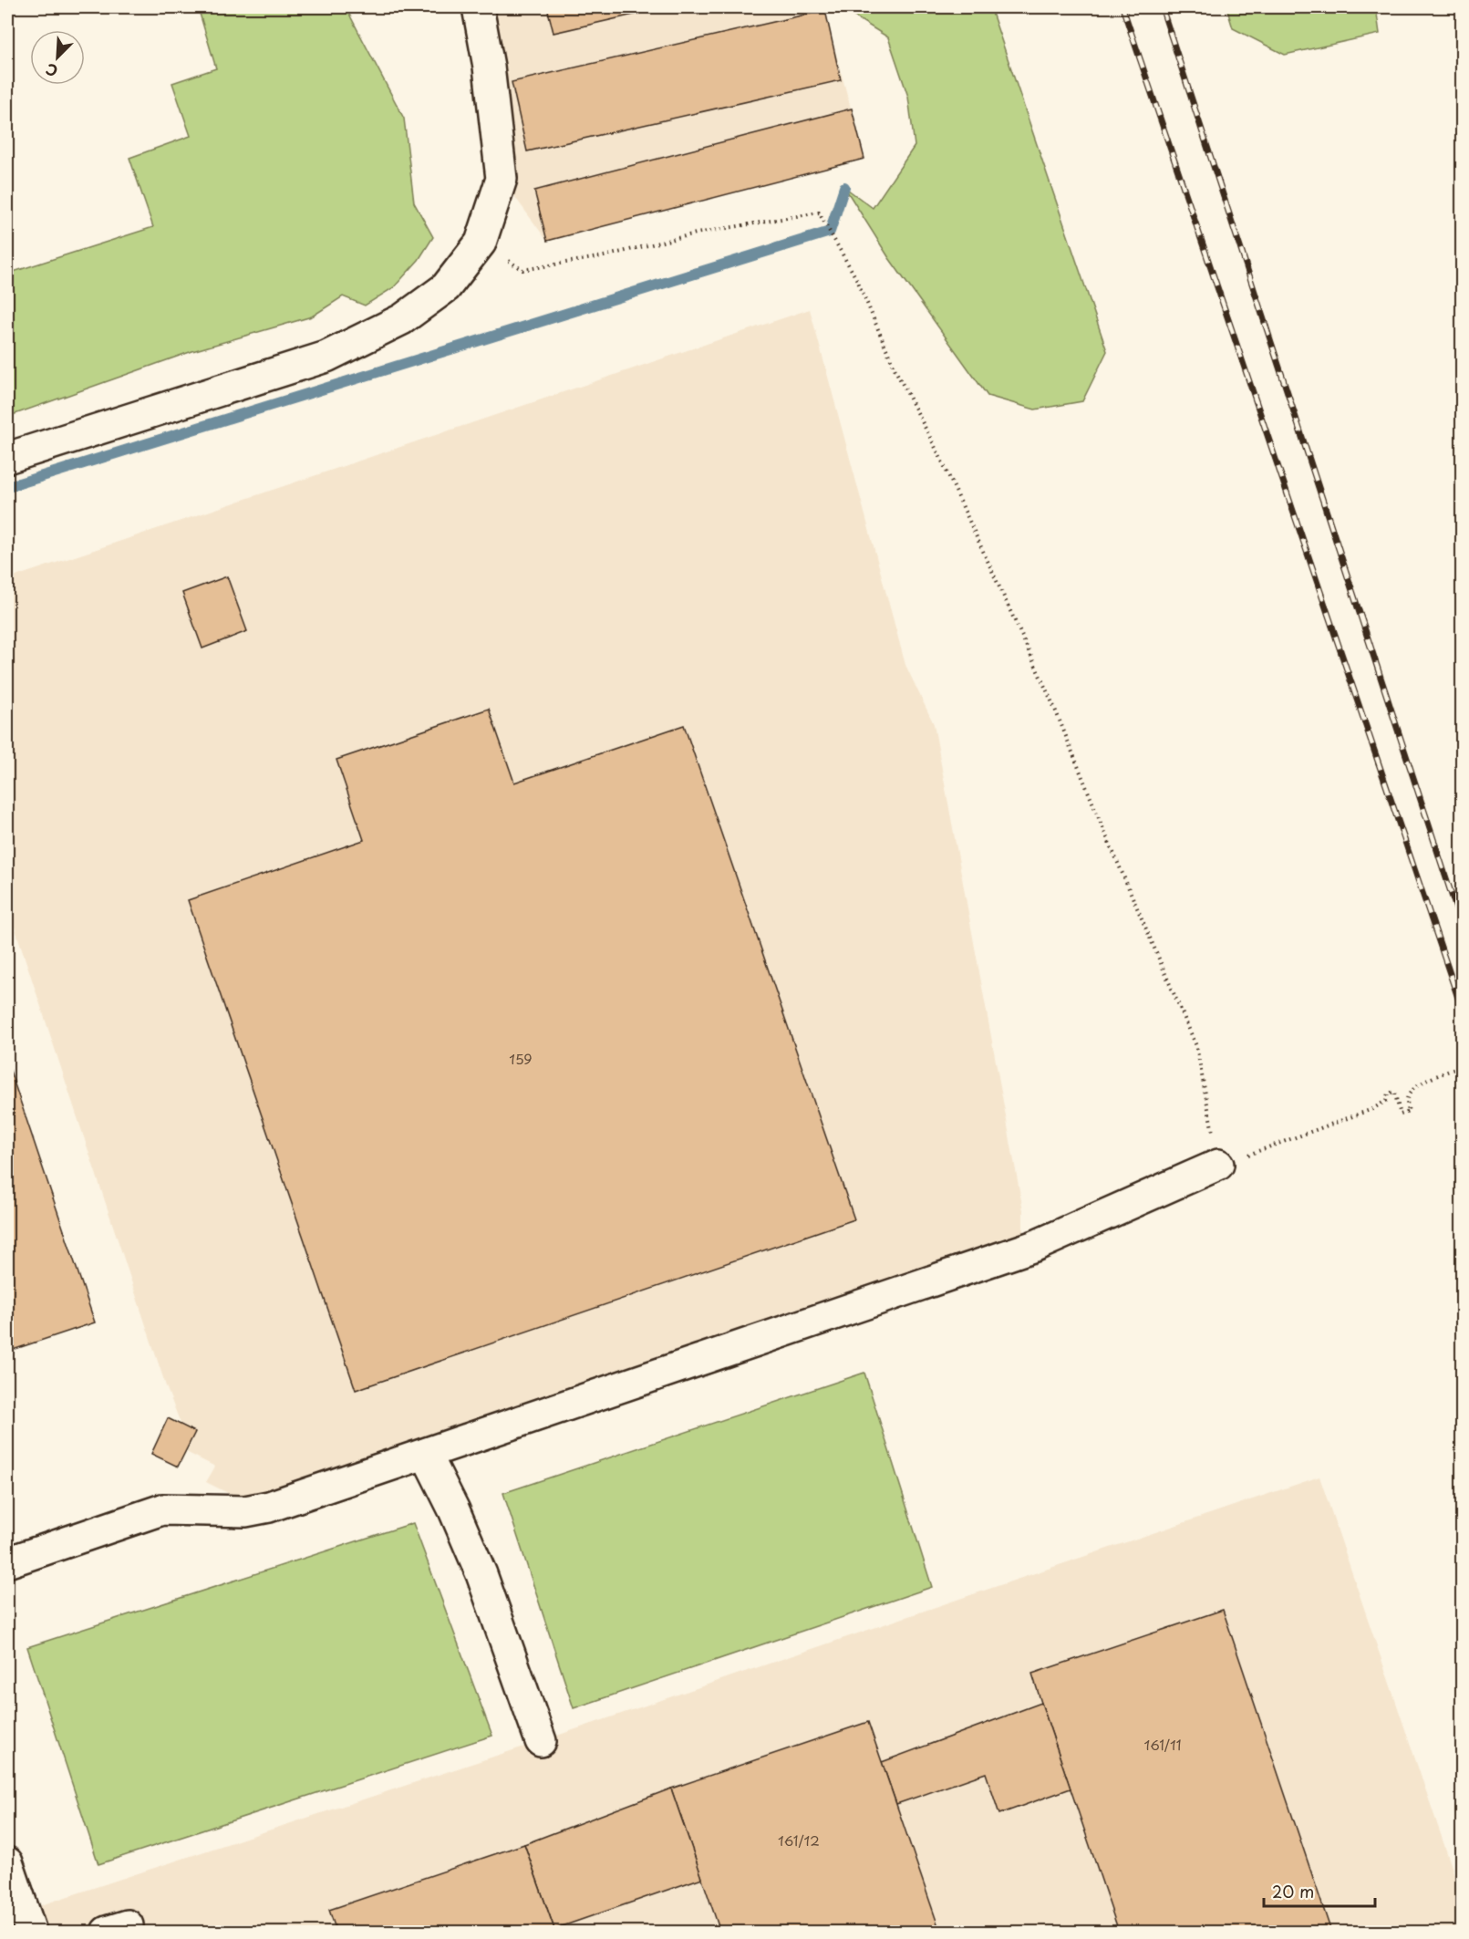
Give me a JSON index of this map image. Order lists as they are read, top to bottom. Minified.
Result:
{"house_numbers":["159","161/11","161/12"],"scale_bar":"20 m","north":"bottom left"}
